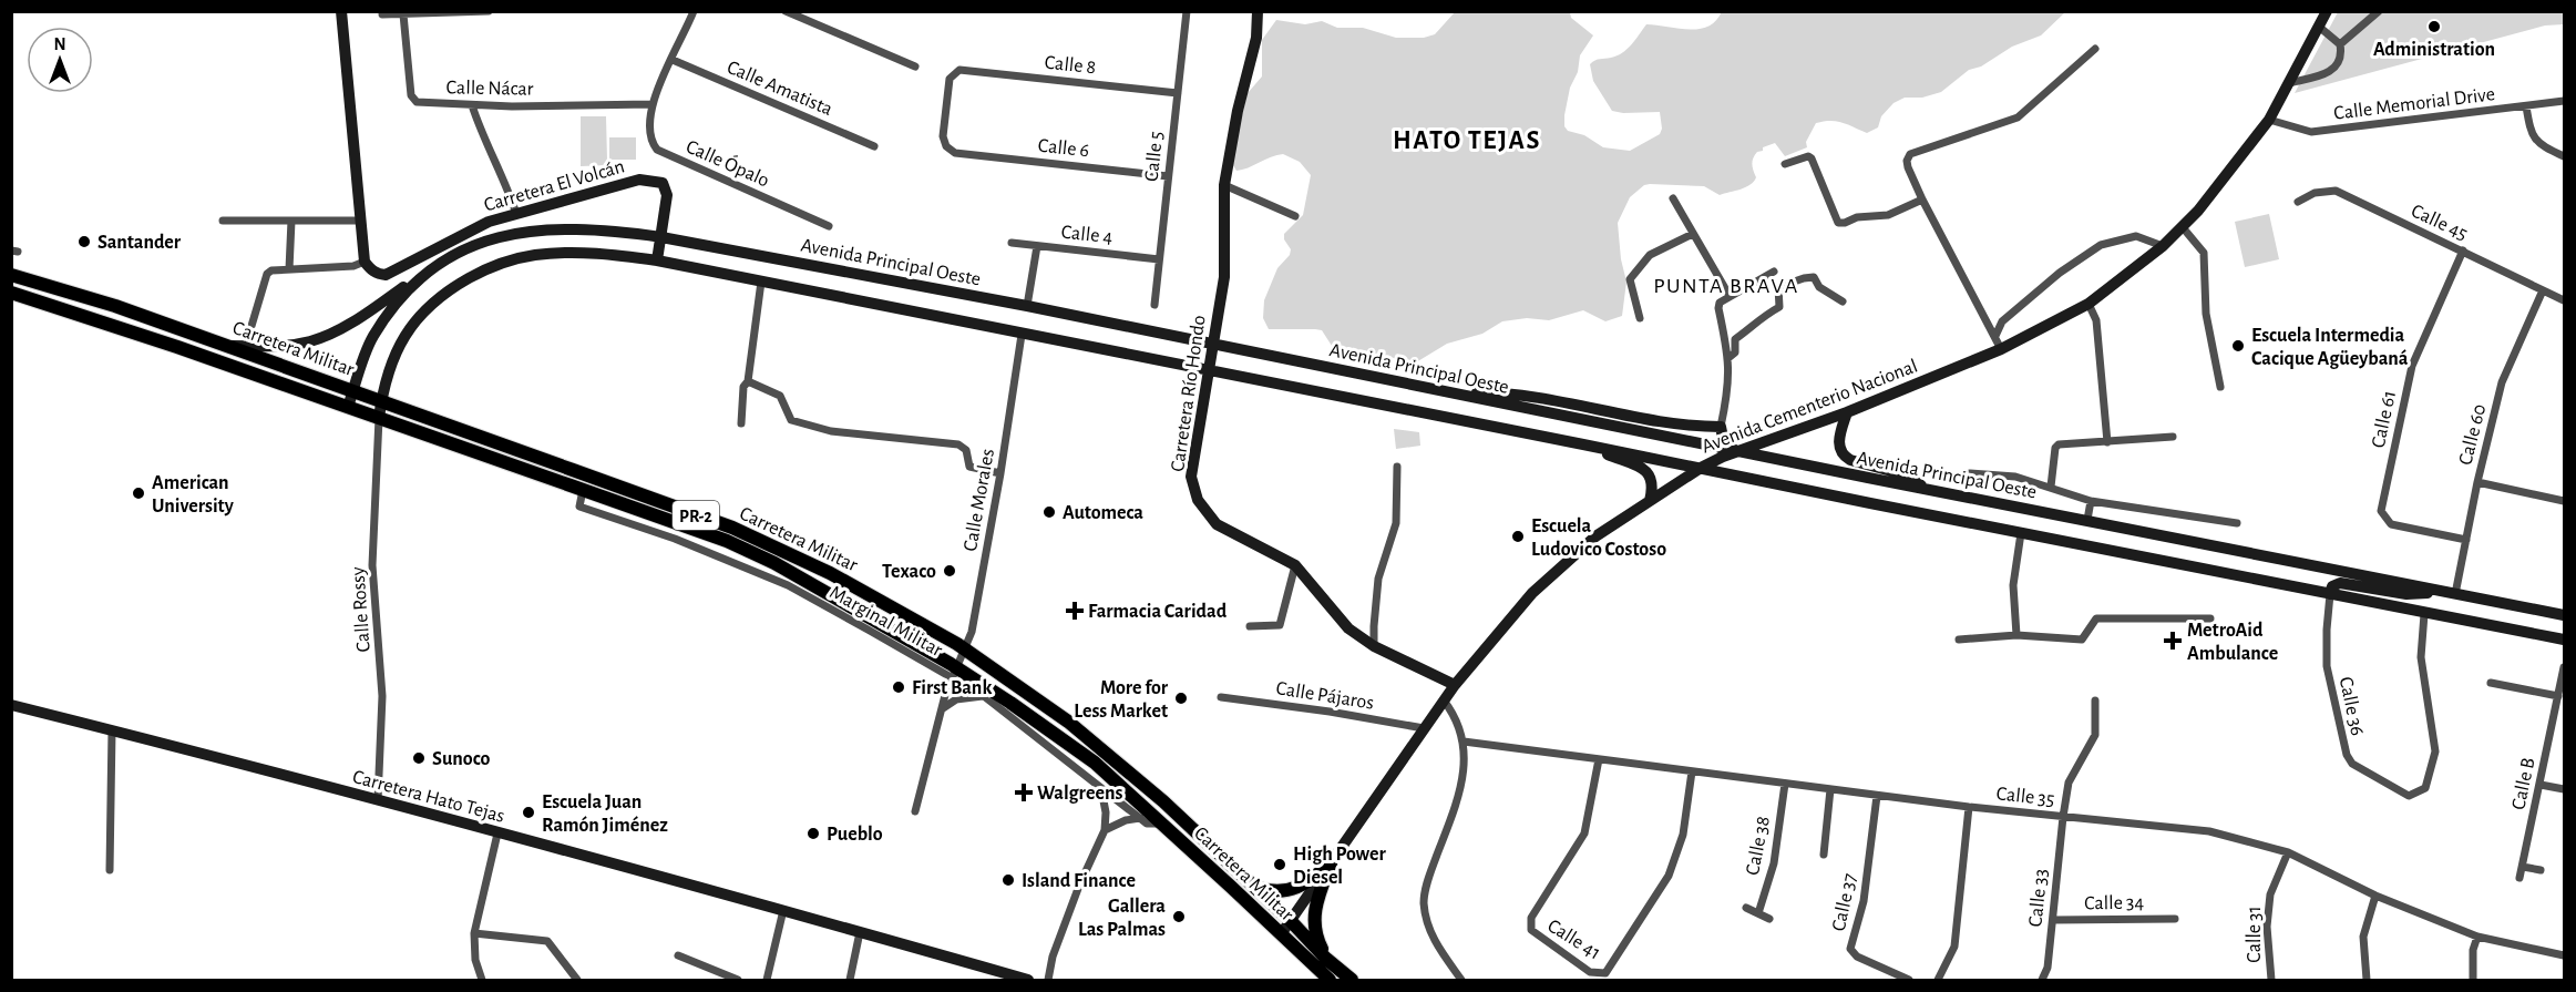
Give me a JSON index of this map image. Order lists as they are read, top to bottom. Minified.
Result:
{"streets":{"main road":["Carretera El Volcán","Avenida Principal Oeste","Carretera Militar","Carretera Río Hondo","Avenida Cementerio Nacional","PR-2","Carretera Hato Tejas"],"street":["Calle 8","Calle Nácar","Calle Amatista","Calle Memorial Drive","Calle 6","Calle 5","Calle Ópalo","Calle 45","Calle 4","Calle 61","Calle 60","Calle Morales","Calle Rossy","Marginal Militar","Calle Pájaros","Calle 36","Calle B","Calle 35","Calle 38","Calle 33","Calle 37","Calle 34","Calle 31","Calle 41"]},"crossings":[["Calle 8","Calle 6"],["Calle 8","Calle 5"],["Calle Nácar","Calle Ópalo"],["Calle Memorial Drive","Avenida Cementerio Nacional"],["Calle 6","Calle 5"],["Calle 5","Calle 4"],["Carretera El Volcán","Avenida Principal Oeste"],["Calle 45","Calle 61"],["Calle 45","Calle 60"],["Avenida Principal Oeste","Carretera Militar"],["Avenida Principal Oeste","Carretera Río Hondo"],["Avenida Principal Oeste","Avenida Cementerio Nacional"],["Avenida Principal Oeste","Calle 60"],["Carretera Militar","Avenida Cementerio Nacional"],["Carretera Militar","Calle Morales"],["Carretera Militar","Calle Rossy"],["Carretera Militar","Marginal Militar"],["Carretera Río Hondo","Avenida Cementerio Nacional"],["Avenida Cementerio Nacional","Calle Pájaros"],["Calle 61","Calle 60"],["Calle Morales","Marginal Militar"],["Calle Rossy","Carretera Hato Tejas"],["Calle 35","Calle 38"],["Calle 35","Calle 33"],["Calle 35","Calle 37"],["Calle 35","Calle 31"],["Calle 35","Calle 41"],["Calle 33","Calle 34"]],"districts":["HATO TEJAS","PUNTA BRAVA"],"places":{"other":["Administration","Santander","Escuela Intermedia Cacique Agüeybaná","American University","Automeca","Escuela Ludovico Costoso","Texaco","First Bank","More for Less Market","Sunoco","Escuela Juan Ramón Jiménez","Pueblo","High Power Diesel","Island Finance","Gallera Las Palmas"],"health":["Farmacia Caridad","MetroAid Ambulance","Walgreens"]},"north":"top"}
